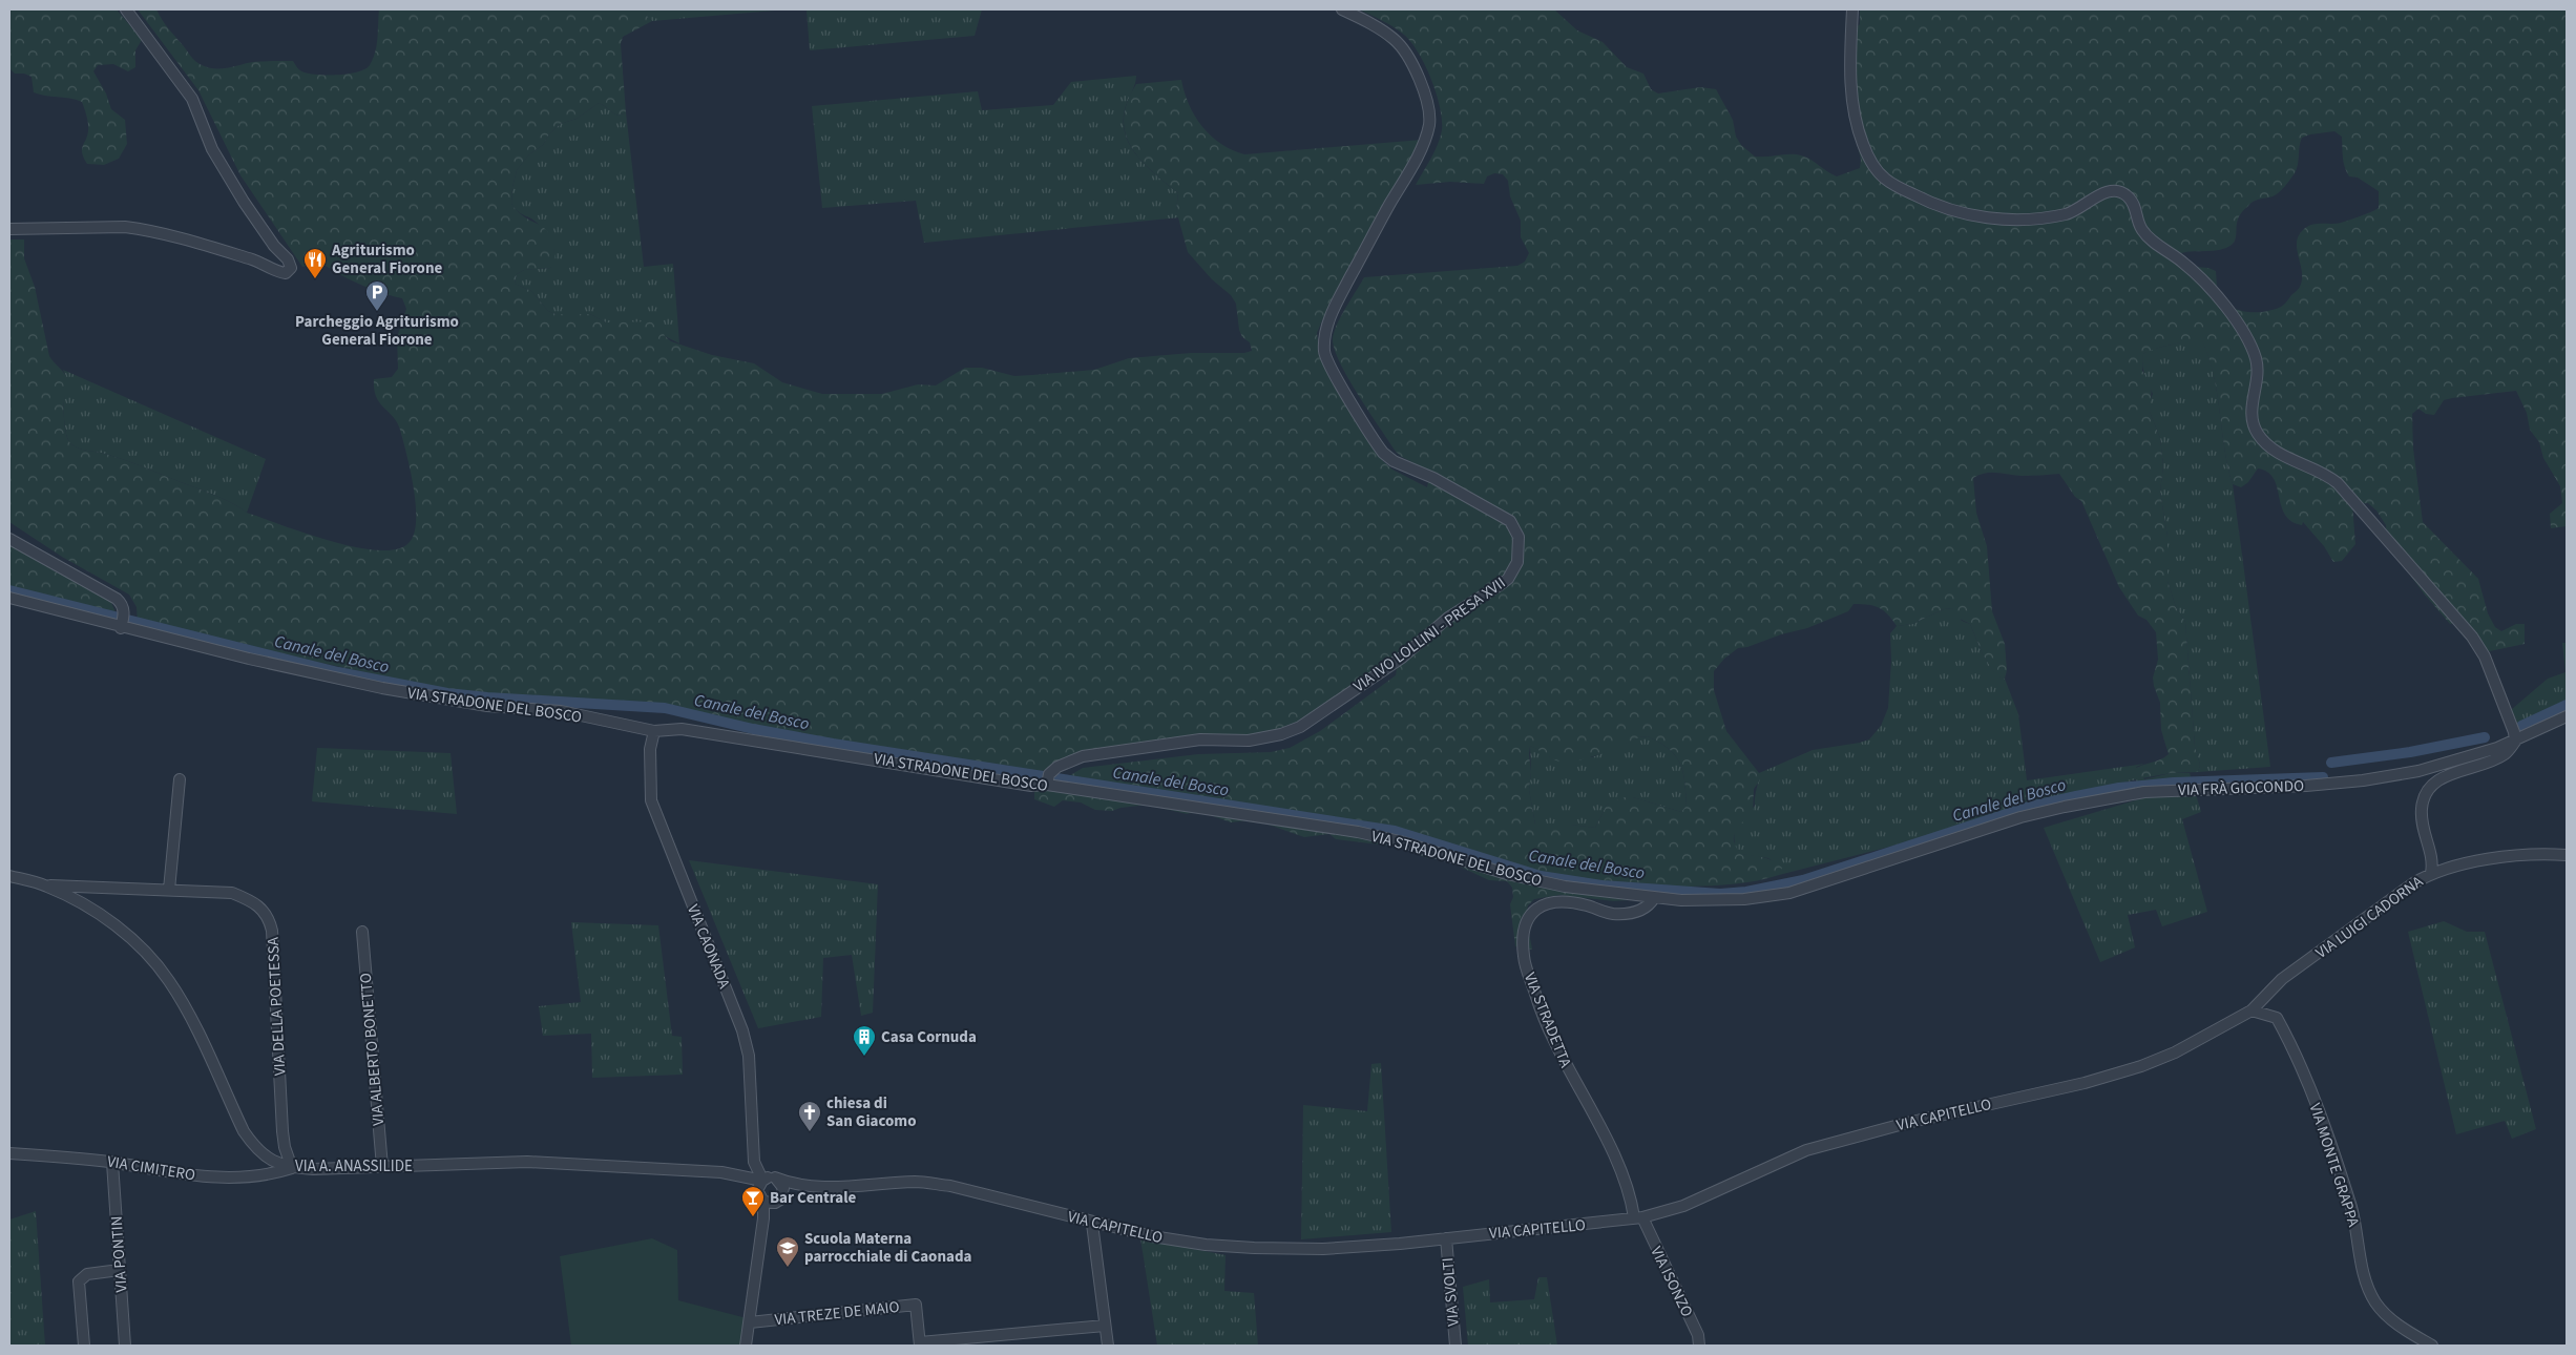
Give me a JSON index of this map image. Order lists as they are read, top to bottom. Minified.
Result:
{"streets":{"street":["VIA IVO LOLLINI - PRESA XVII","VIA STRADONE DEL BOSCO","VIA FRÀ GIOCONDO","VIA LUIGI CADORNA","VIA CAONADA","VIA DELLA POETESSA","VIA STRADETTA","VIA ALBERTO BONETTO","VIA CAPITELLO","VIA MONTE GRAPPA","VIA A. ANASSILIDE","VIA CIMITERO","VIA PONTIN","VIA ISONZO","VIA SVOLTI","VIA TREZE DE MAIO"]},"crossings":[["VIA IVO LOLLINI - PRESA XVII","VIA STRADONE DEL BOSCO"],["VIA STRADONE DEL BOSCO","VIA FRÀ GIOCONDO"],["VIA STRADONE DEL BOSCO","VIA CAONADA"],["VIA STRADONE DEL BOSCO","VIA STRADETTA"],["VIA LUIGI CADORNA","VIA CAPITELLO"],["VIA LUIGI CADORNA","VIA MONTE GRAPPA"],["VIA CAONADA","VIA CAPITELLO"],["VIA CAONADA","VIA A. ANASSILIDE"],["VIA DELLA POETESSA","VIA A. ANASSILIDE"],["VIA DELLA POETESSA","VIA CIMITERO"],["VIA STRADETTA","VIA CAPITELLO"],["VIA STRADETTA","VIA ISONZO"],["VIA ALBERTO BONETTO","VIA A. ANASSILIDE"],["VIA CAPITELLO","VIA MONTE GRAPPA"],["VIA CAPITELLO","VIA A. ANASSILIDE"],["VIA CAPITELLO","VIA ISONZO"],["VIA CAPITELLO","VIA SVOLTI"],["VIA A. ANASSILIDE","VIA CIMITERO"],["VIA CIMITERO","VIA PONTIN"]],"water":["Canale del Bosco"],"places":{"restaurant":["Agriturismo General Fiorone"],"parking":["Parcheggio Agriturismo General Fiorone"],"building":["Casa Cornuda"],"church":["chiesa di San Giacomo"],"bar":["Bar Centrale"],"school or university":["Scuola Materna parrocchiale di Caonada"]}}
